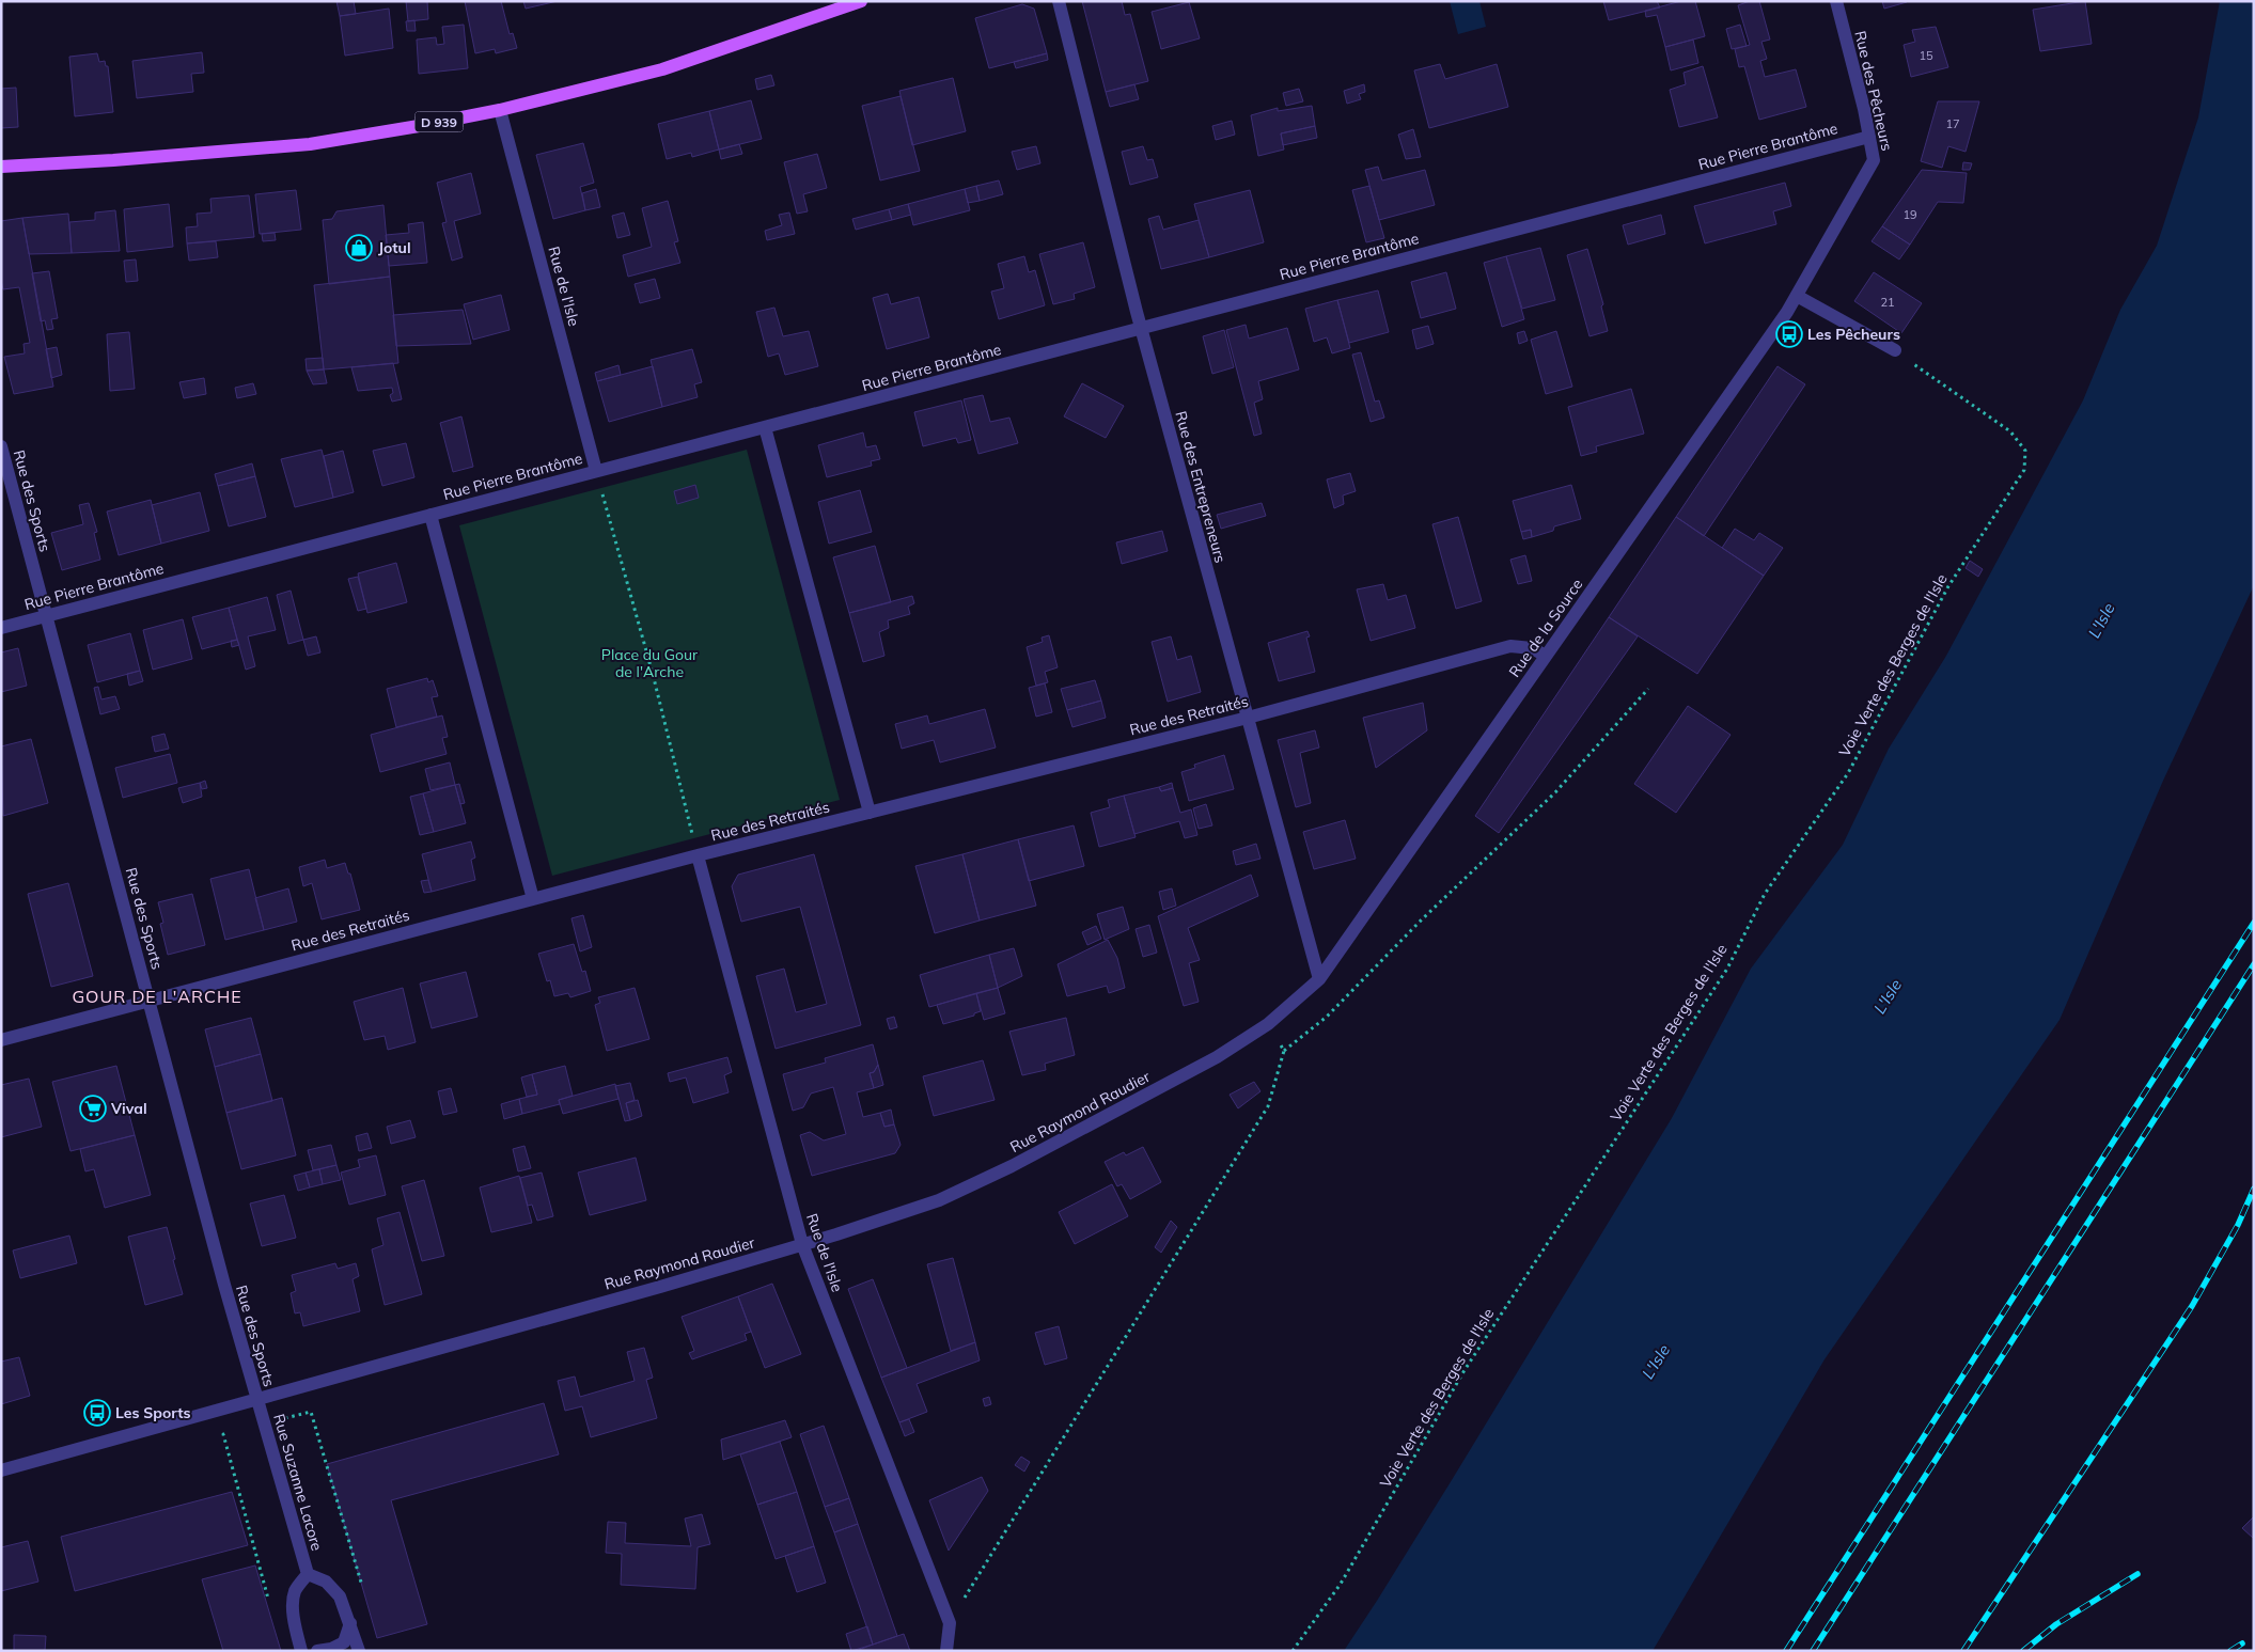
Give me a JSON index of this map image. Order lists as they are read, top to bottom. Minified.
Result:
{"streets":{"main road":["D 939"],"street":["Rue des Pêcheurs","Rue Pierre Brantôme","Rue de l'Isle","Rue des Entrepreneurs","Rue des Sports","Rue de la Source","Rue des Retraités","Rue Raymond Raudier","Rue Suzanne Lacore"],"path":["Voie Verte des Berges de l'Isle"]},"crossings":[["Rue des Pêcheurs","Rue Pierre Brantôme"],["Rue des Pêcheurs","Rue de la Source"],["D 939","Rue de l'Isle"],["Rue Pierre Brantôme","Rue de l'Isle"],["Rue Pierre Brantôme","Rue des Entrepreneurs"],["Rue Pierre Brantôme","Rue des Sports"],["Rue de l'Isle","Rue des Retraités"],["Rue de l'Isle","Rue Raymond Raudier"],["Rue des Entrepreneurs","Rue de la Source"],["Rue des Entrepreneurs","Rue des Retraités"],["Rue des Entrepreneurs","Rue Raymond Raudier"],["Rue des Sports","Rue des Retraités"],["Rue des Sports","Rue Raymond Raudier"],["Rue des Sports","Rue Suzanne Lacore"],["Rue de la Source","Rue des Retraités"],["Rue de la Source","Rue Raymond Raudier"],["Rue Raymond Raudier","Rue Suzanne Lacore"]],"districts":["GOUR DE L'ARCHE"],"water":["L'Isle"],"parks":["Place du Gour de l'Arche"],"places":{"shop":["Jotul"],"bus stop":["Les Pêcheurs","Les Sports"],"supermarket":["Vival"]},"house_numbers":["15","17","19","21"]}
